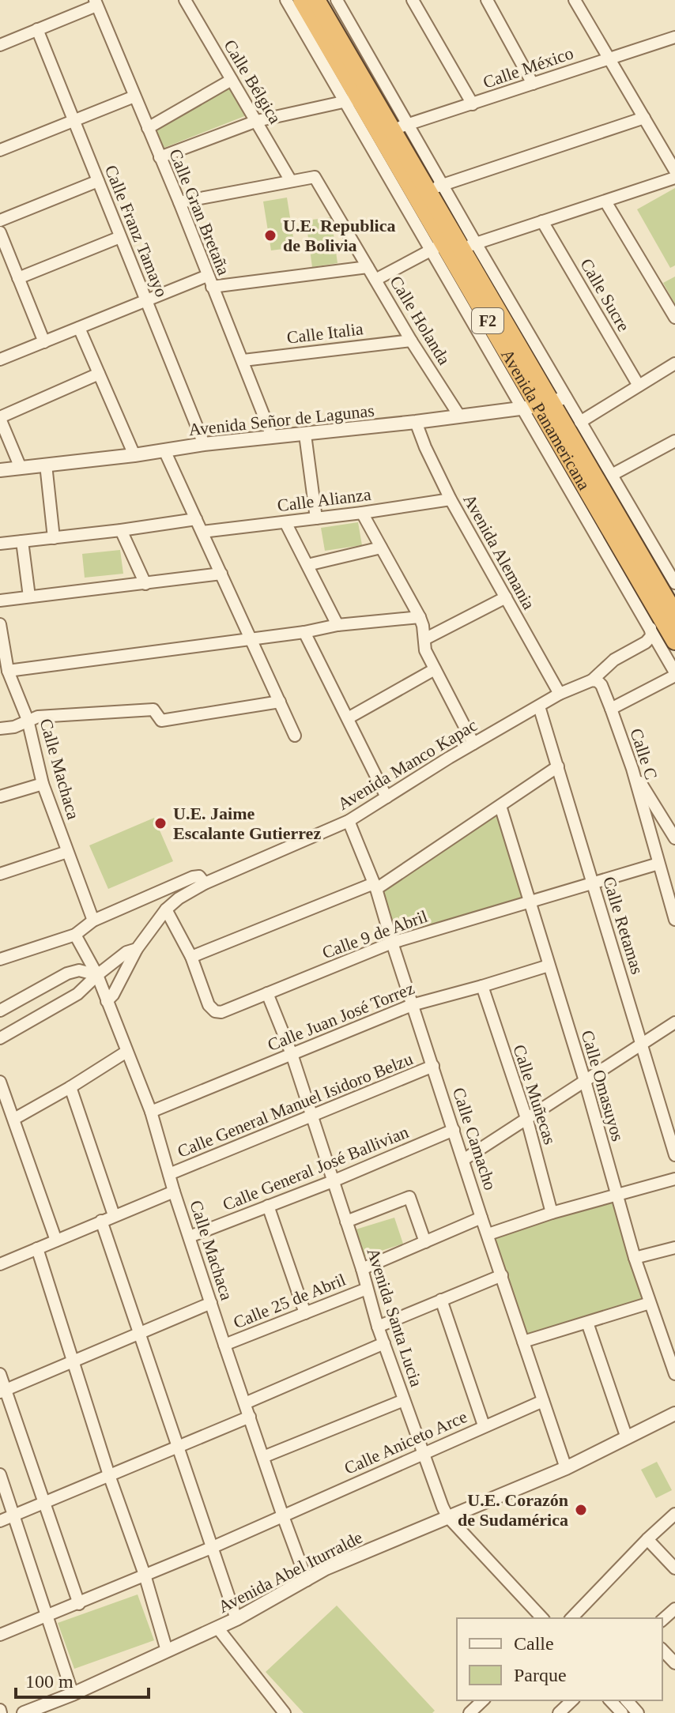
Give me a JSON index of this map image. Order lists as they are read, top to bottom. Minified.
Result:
{"streets":{"highway":["F2","Avenida Panamericana"],"street":["Calle México","Calle Bélgica","Calle Gran Bretaña","Calle Franz Tamayo","Calle Sucre","Calle Holanda","Calle Italia","Avenida Señor de Lagunas","Calle Alianza","Avenida Alemania","Calle C","Avenida Manco Kapac","Calle Machaca","Calle Retamas","Calle 9 de Abril","Calle Juan José Torrez","Calle Omasuyos","Calle Muñecas","Calle General Manuel Isidoro Belzu","Calle Camacho","Calle General José Ballivian","Calle 25 de Abril","Avenida Santa Lucia","Calle Aniceto Arce","Avenida Abel Iturralde"]},"crossings":[["Calle México","Avenida Panamericana"],["Calle Bélgica","Calle Holanda"],["Calle Gran Bretaña","Calle Italia"],["Calle Gran Bretaña","Avenida Señor de Lagunas"],["Calle Franz Tamayo","Avenida Señor de Lagunas"],["Calle Holanda","Calle Italia"],["Calle Holanda","Avenida Señor de Lagunas"],["Avenida Panamericana","Avenida Señor de Lagunas"],["Avenida Señor de Lagunas","Avenida Alemania"],["Calle Alianza","Avenida Alemania"],["Avenida Alemania","Avenida Manco Kapac"],["Calle C","Calle 9 de Abril"],["Avenida Manco Kapac","Calle Machaca"],["Avenida Manco Kapac","Calle Retamas"],["Avenida Manco Kapac","Calle Camacho"],["Calle Machaca","Calle Juan José Torrez"],["Calle Machaca","Calle General Manuel Isidoro Belzu"],["Calle Machaca","Calle General José Ballivian"],["Calle Machaca","Calle 25 de Abril"],["Calle Machaca","Calle Aniceto Arce"],["Calle Machaca","Avenida Abel Iturralde"],["Calle Retamas","Calle 9 de Abril"],["Calle 9 de Abril","Calle Omasuyos"],["Calle 9 de Abril","Calle Camacho"],["Calle 9 de Abril","Avenida Santa Lucia"],["Calle Juan José Torrez","Calle Omasuyos"],["Calle Juan José Torrez","Calle Muñecas"],["Calle Juan José Torrez","Calle Camacho"],["Calle Juan José Torrez","Avenida Santa Lucia"],["Calle General Manuel Isidoro Belzu","Calle Camacho"],["Calle General Manuel Isidoro Belzu","Avenida Santa Lucia"],["Calle Camacho","Calle General José Ballivian"],["Calle Camacho","Calle Aniceto Arce"],["Calle Camacho","Avenida Abel Iturralde"],["Calle General José Ballivian","Avenida Santa Lucia"],["Calle 25 de Abril","Avenida Santa Lucia"],["Avenida Santa Lucia","Calle Aniceto Arce"],["Avenida Santa Lucia","Avenida Abel Iturralde"]],"places":["U.E. Republica de Bolivia","U.E. Jaime Escalante Gutierrez","U.E. Corazón de Sudamérica"],"legend":["Calle","Parque"],"scale_bar":"100 m"}
